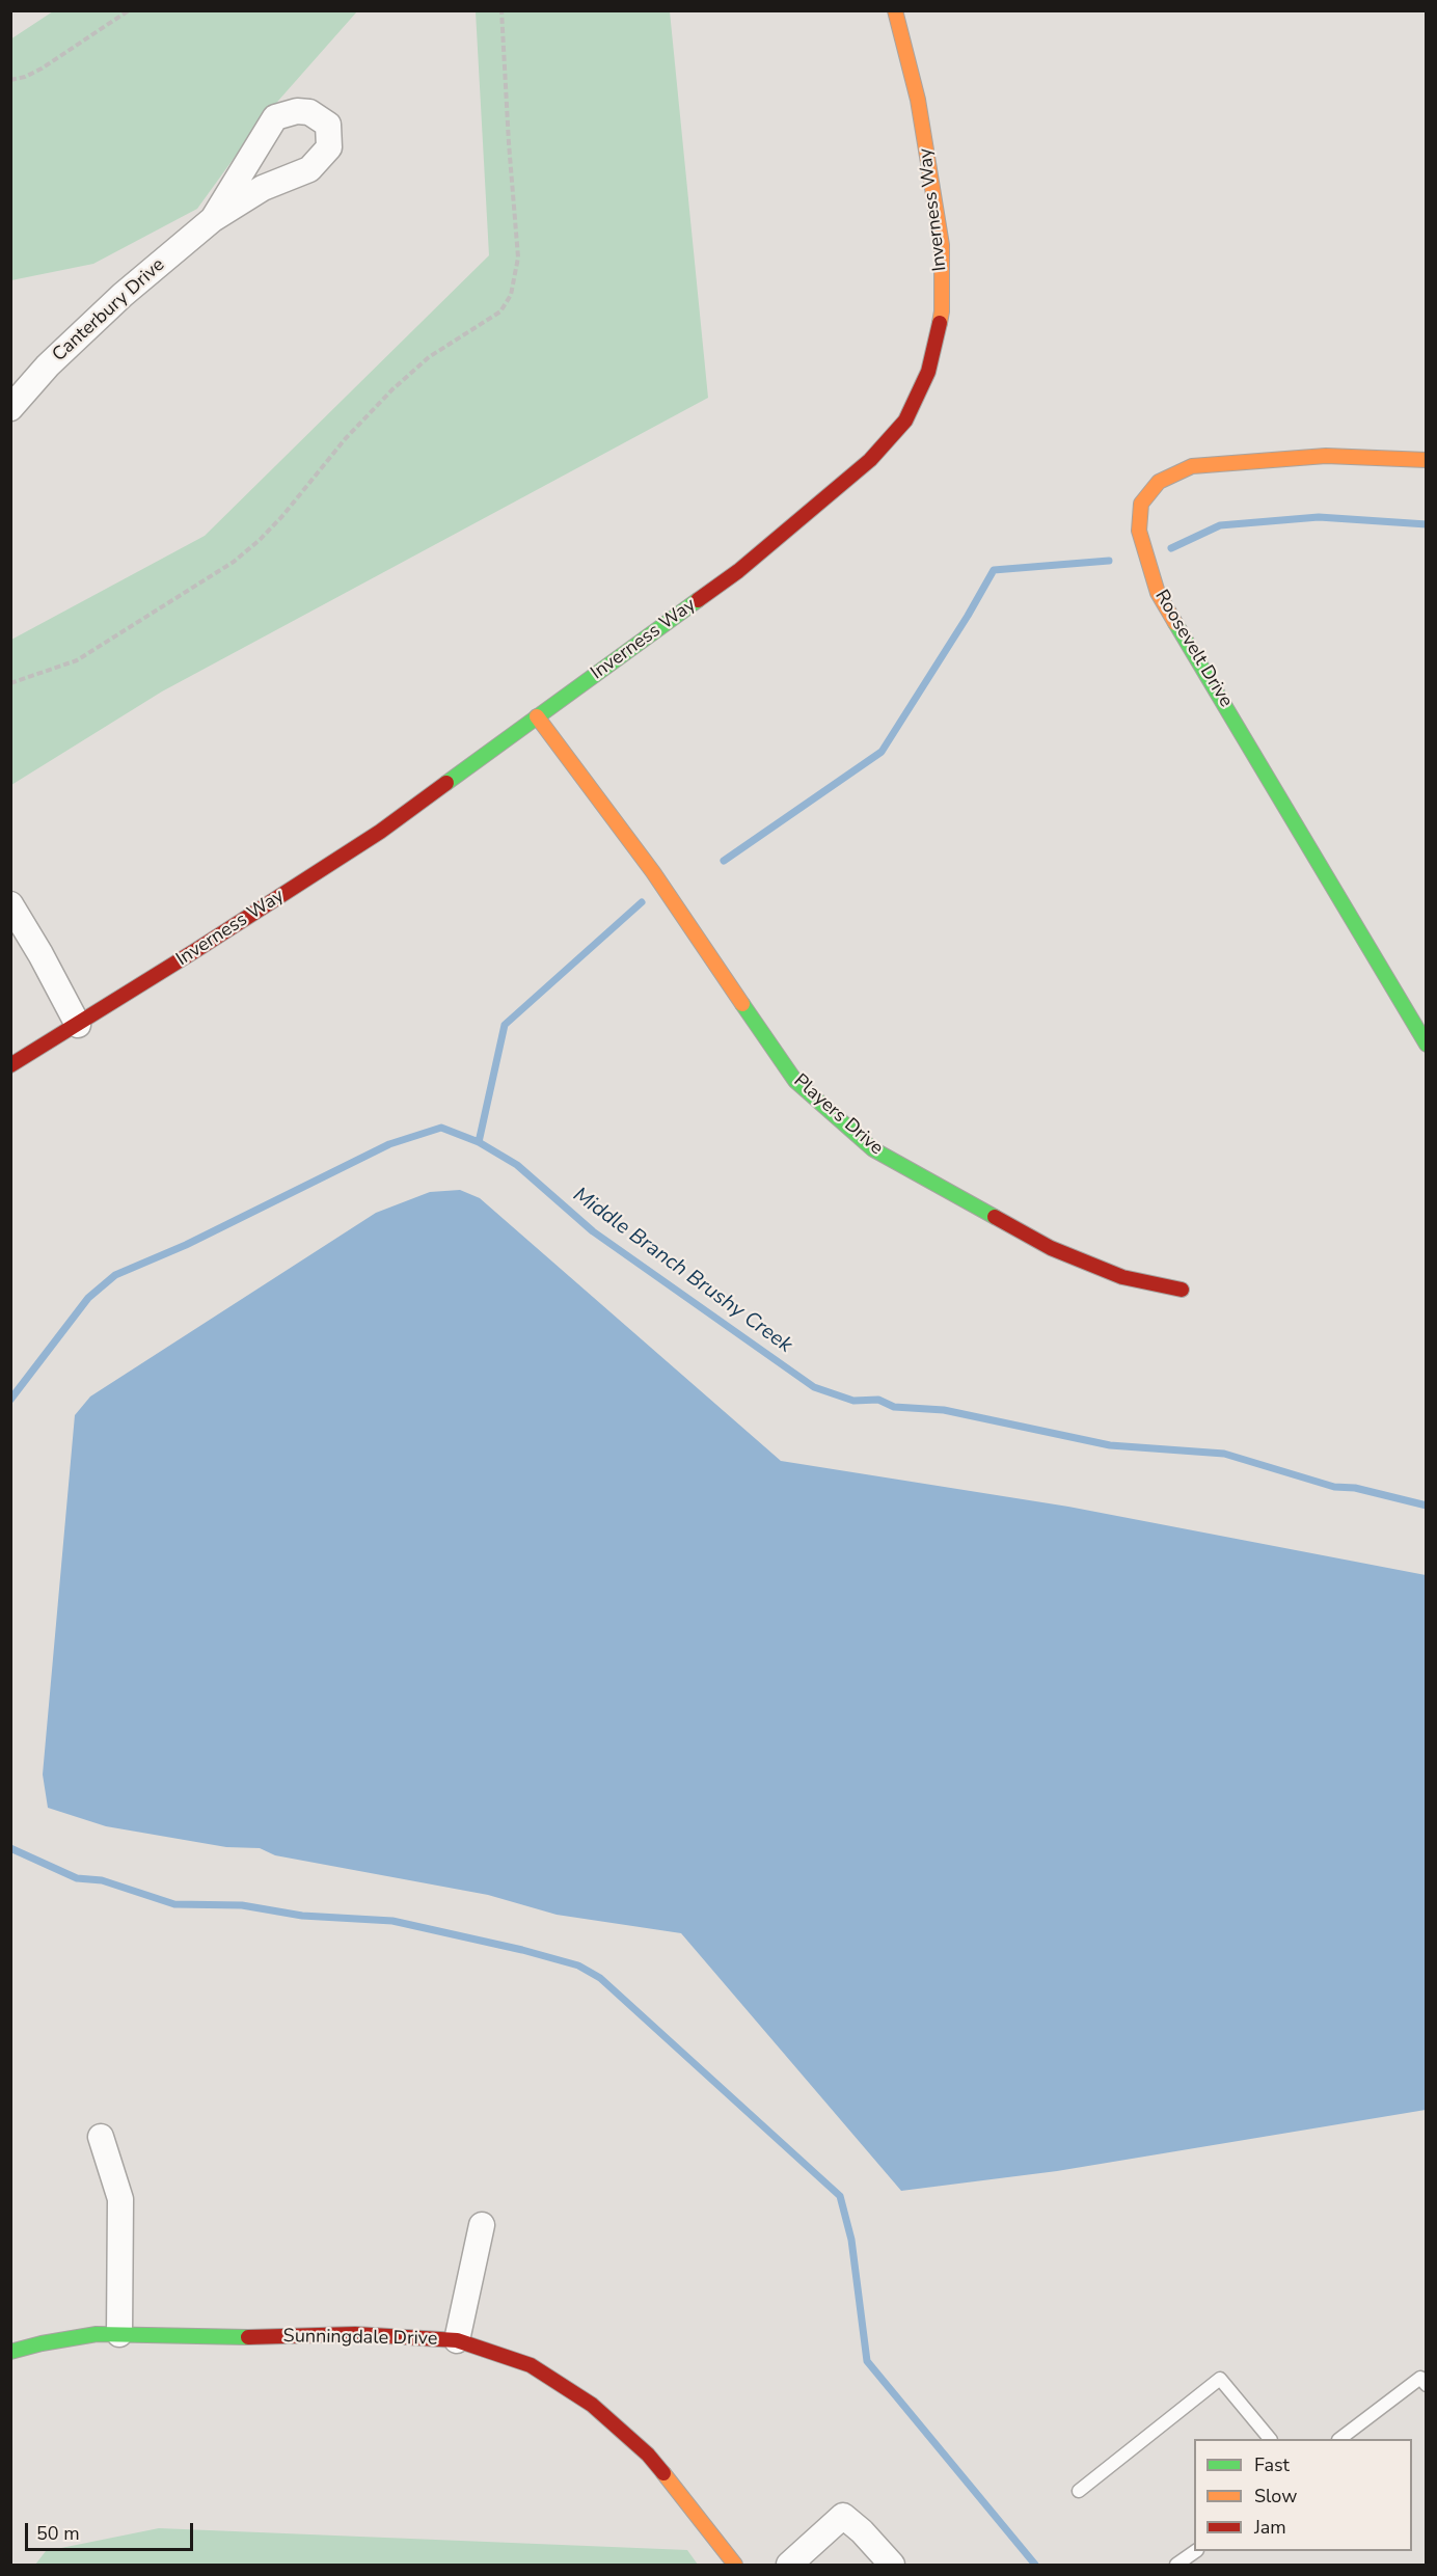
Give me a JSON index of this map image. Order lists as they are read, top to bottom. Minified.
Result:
{"streets":{"street":["Inverness Way","Canterbury Drive","Roosevelt Drive","Players Drive","Sunningdale Drive"]},"crossings":[["Inverness Way","Players Drive"]],"water":["Middle Branch Brushy Creek"],"legend":["Fast","Slow","Jam"],"scale_bar":"50 m"}
